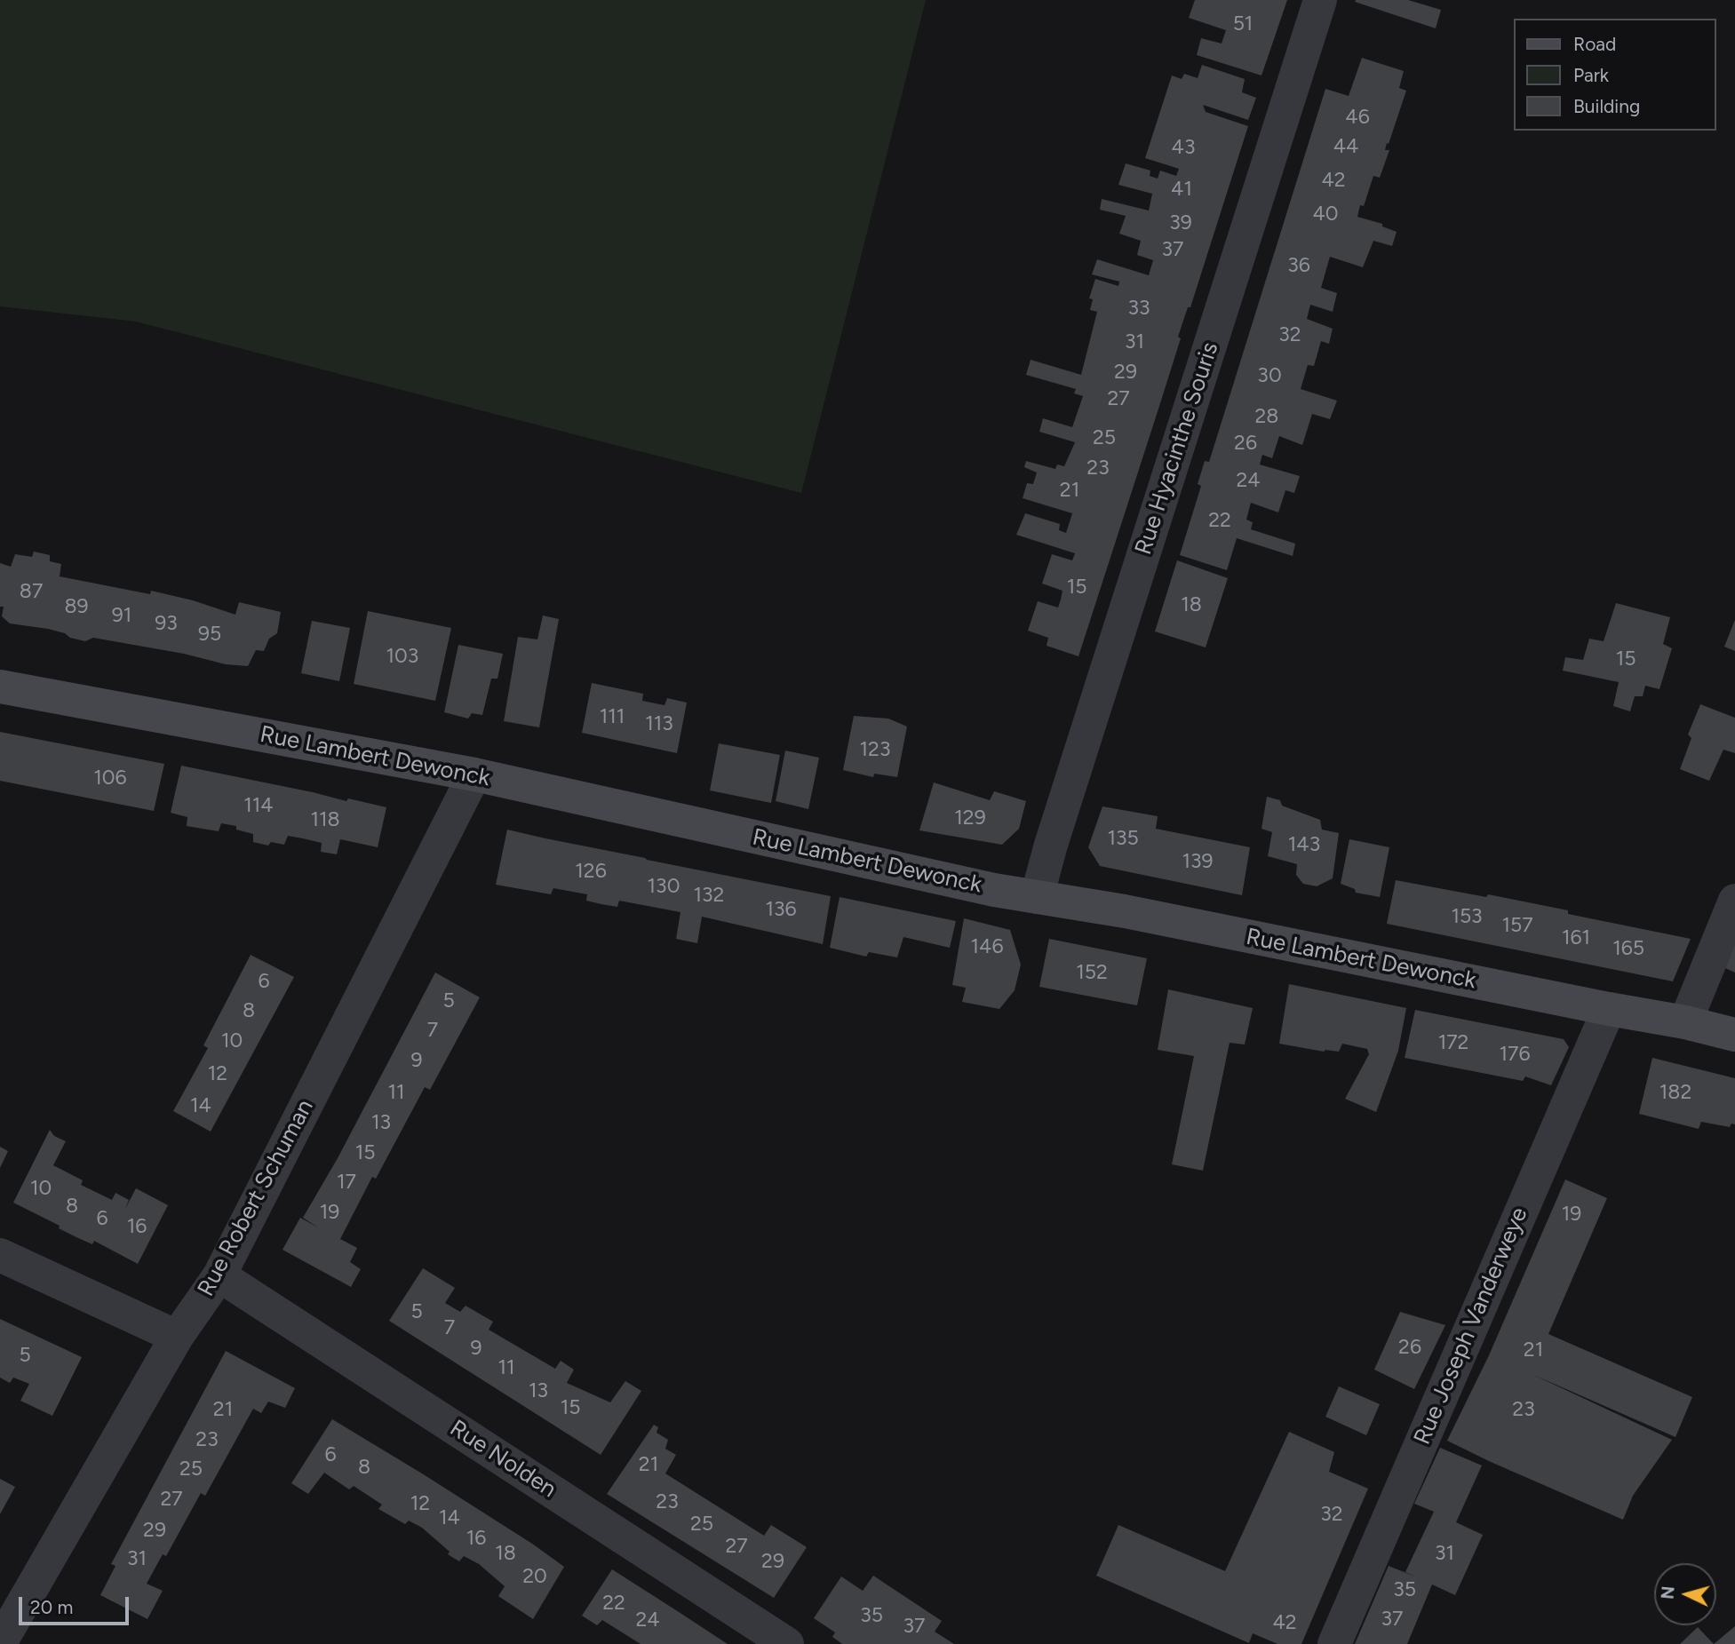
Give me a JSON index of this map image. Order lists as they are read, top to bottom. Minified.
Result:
{"streets":{"street":["Rue Hyacinthe Souris","Rue Lambert Dewonck","Rue Robert Schuman","Rue Joseph Vanderweye","Rue Nolden"]},"crossings":[["Rue Hyacinthe Souris","Rue Lambert Dewonck"],["Rue Lambert Dewonck","Rue Robert Schuman"],["Rue Lambert Dewonck","Rue Joseph Vanderweye"],["Rue Robert Schuman","Rue Nolden"]],"house_numbers":["51","46","44","43","42","41","40","39","37","36","33","32","31","29","30","27","28","25","26","23","24","21","22","15","87","18","89","91","93","95","103","15","111","113","123","106","114","129","118","135","143","139","126","130","132","136","153","157","161","146","165","152","6","5","8","7","10","172","176","9","12","11","182","14","13","15","17","10","8","19","19","6","16","5","7","26","9","21","5","11","13","15","21","23","23","6","21","8","25","27","23","12","32","14","25","29","16","27","18","31","31","29","20","35","22","35","37","24","42","37"],"legend":["Road","Park","Building"],"scale_bar":"20 m","north":"left"}
